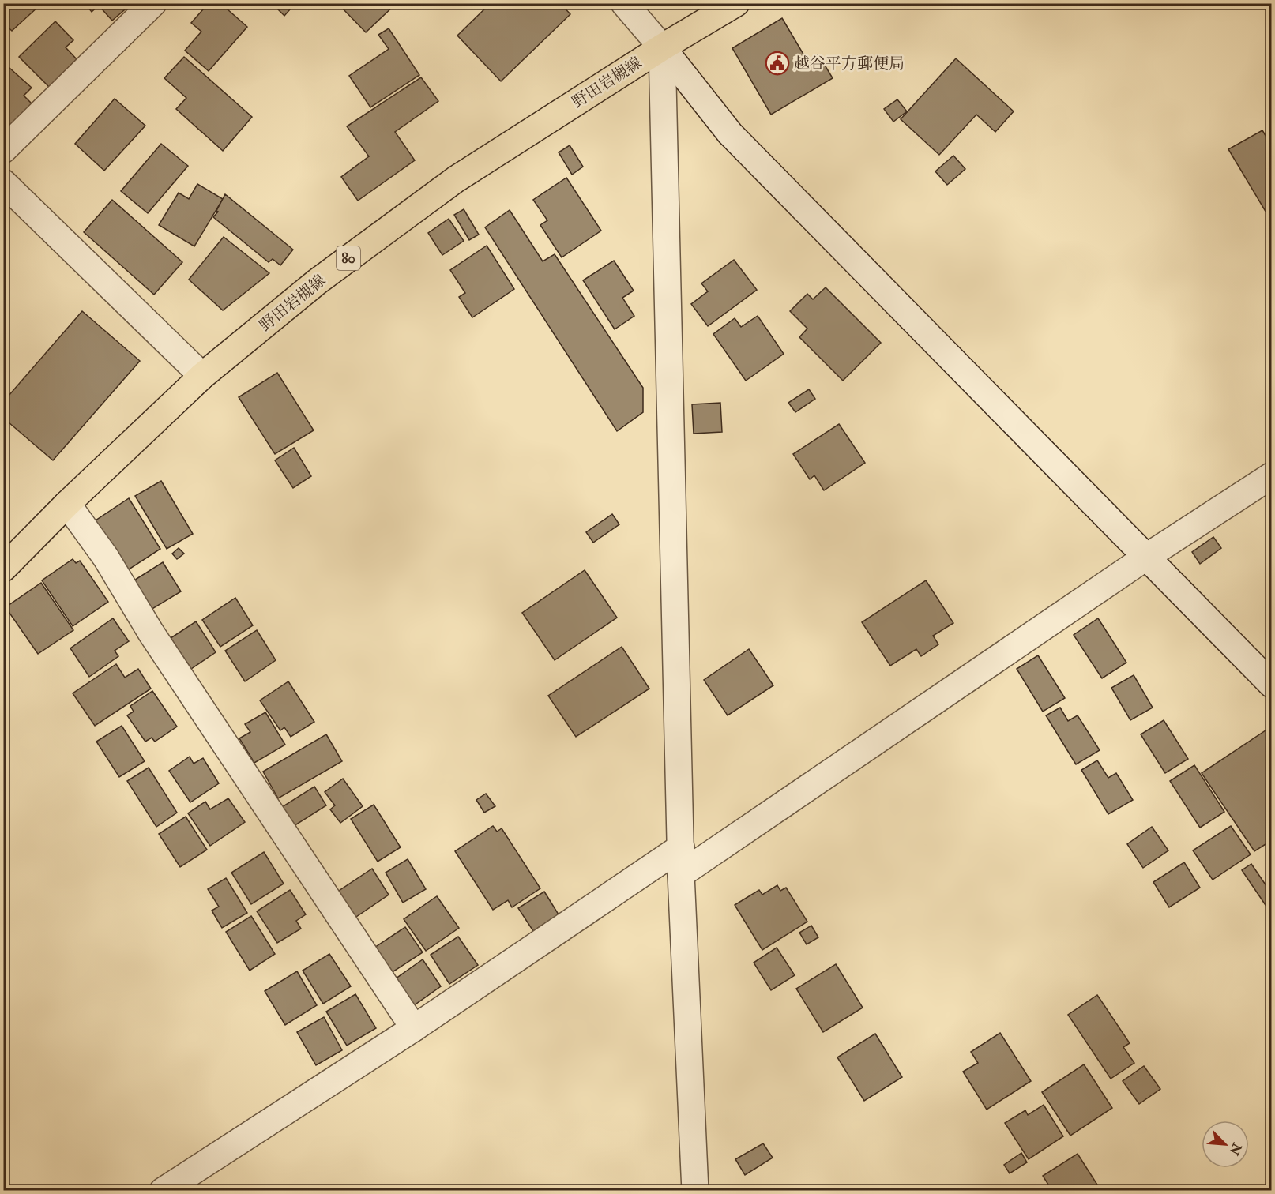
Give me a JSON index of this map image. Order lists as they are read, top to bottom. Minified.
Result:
{"streets":{"main road":["野田岩槻線","80"]},"places":{"public building":["越谷平方郵便局"]},"north":"bottom right"}
